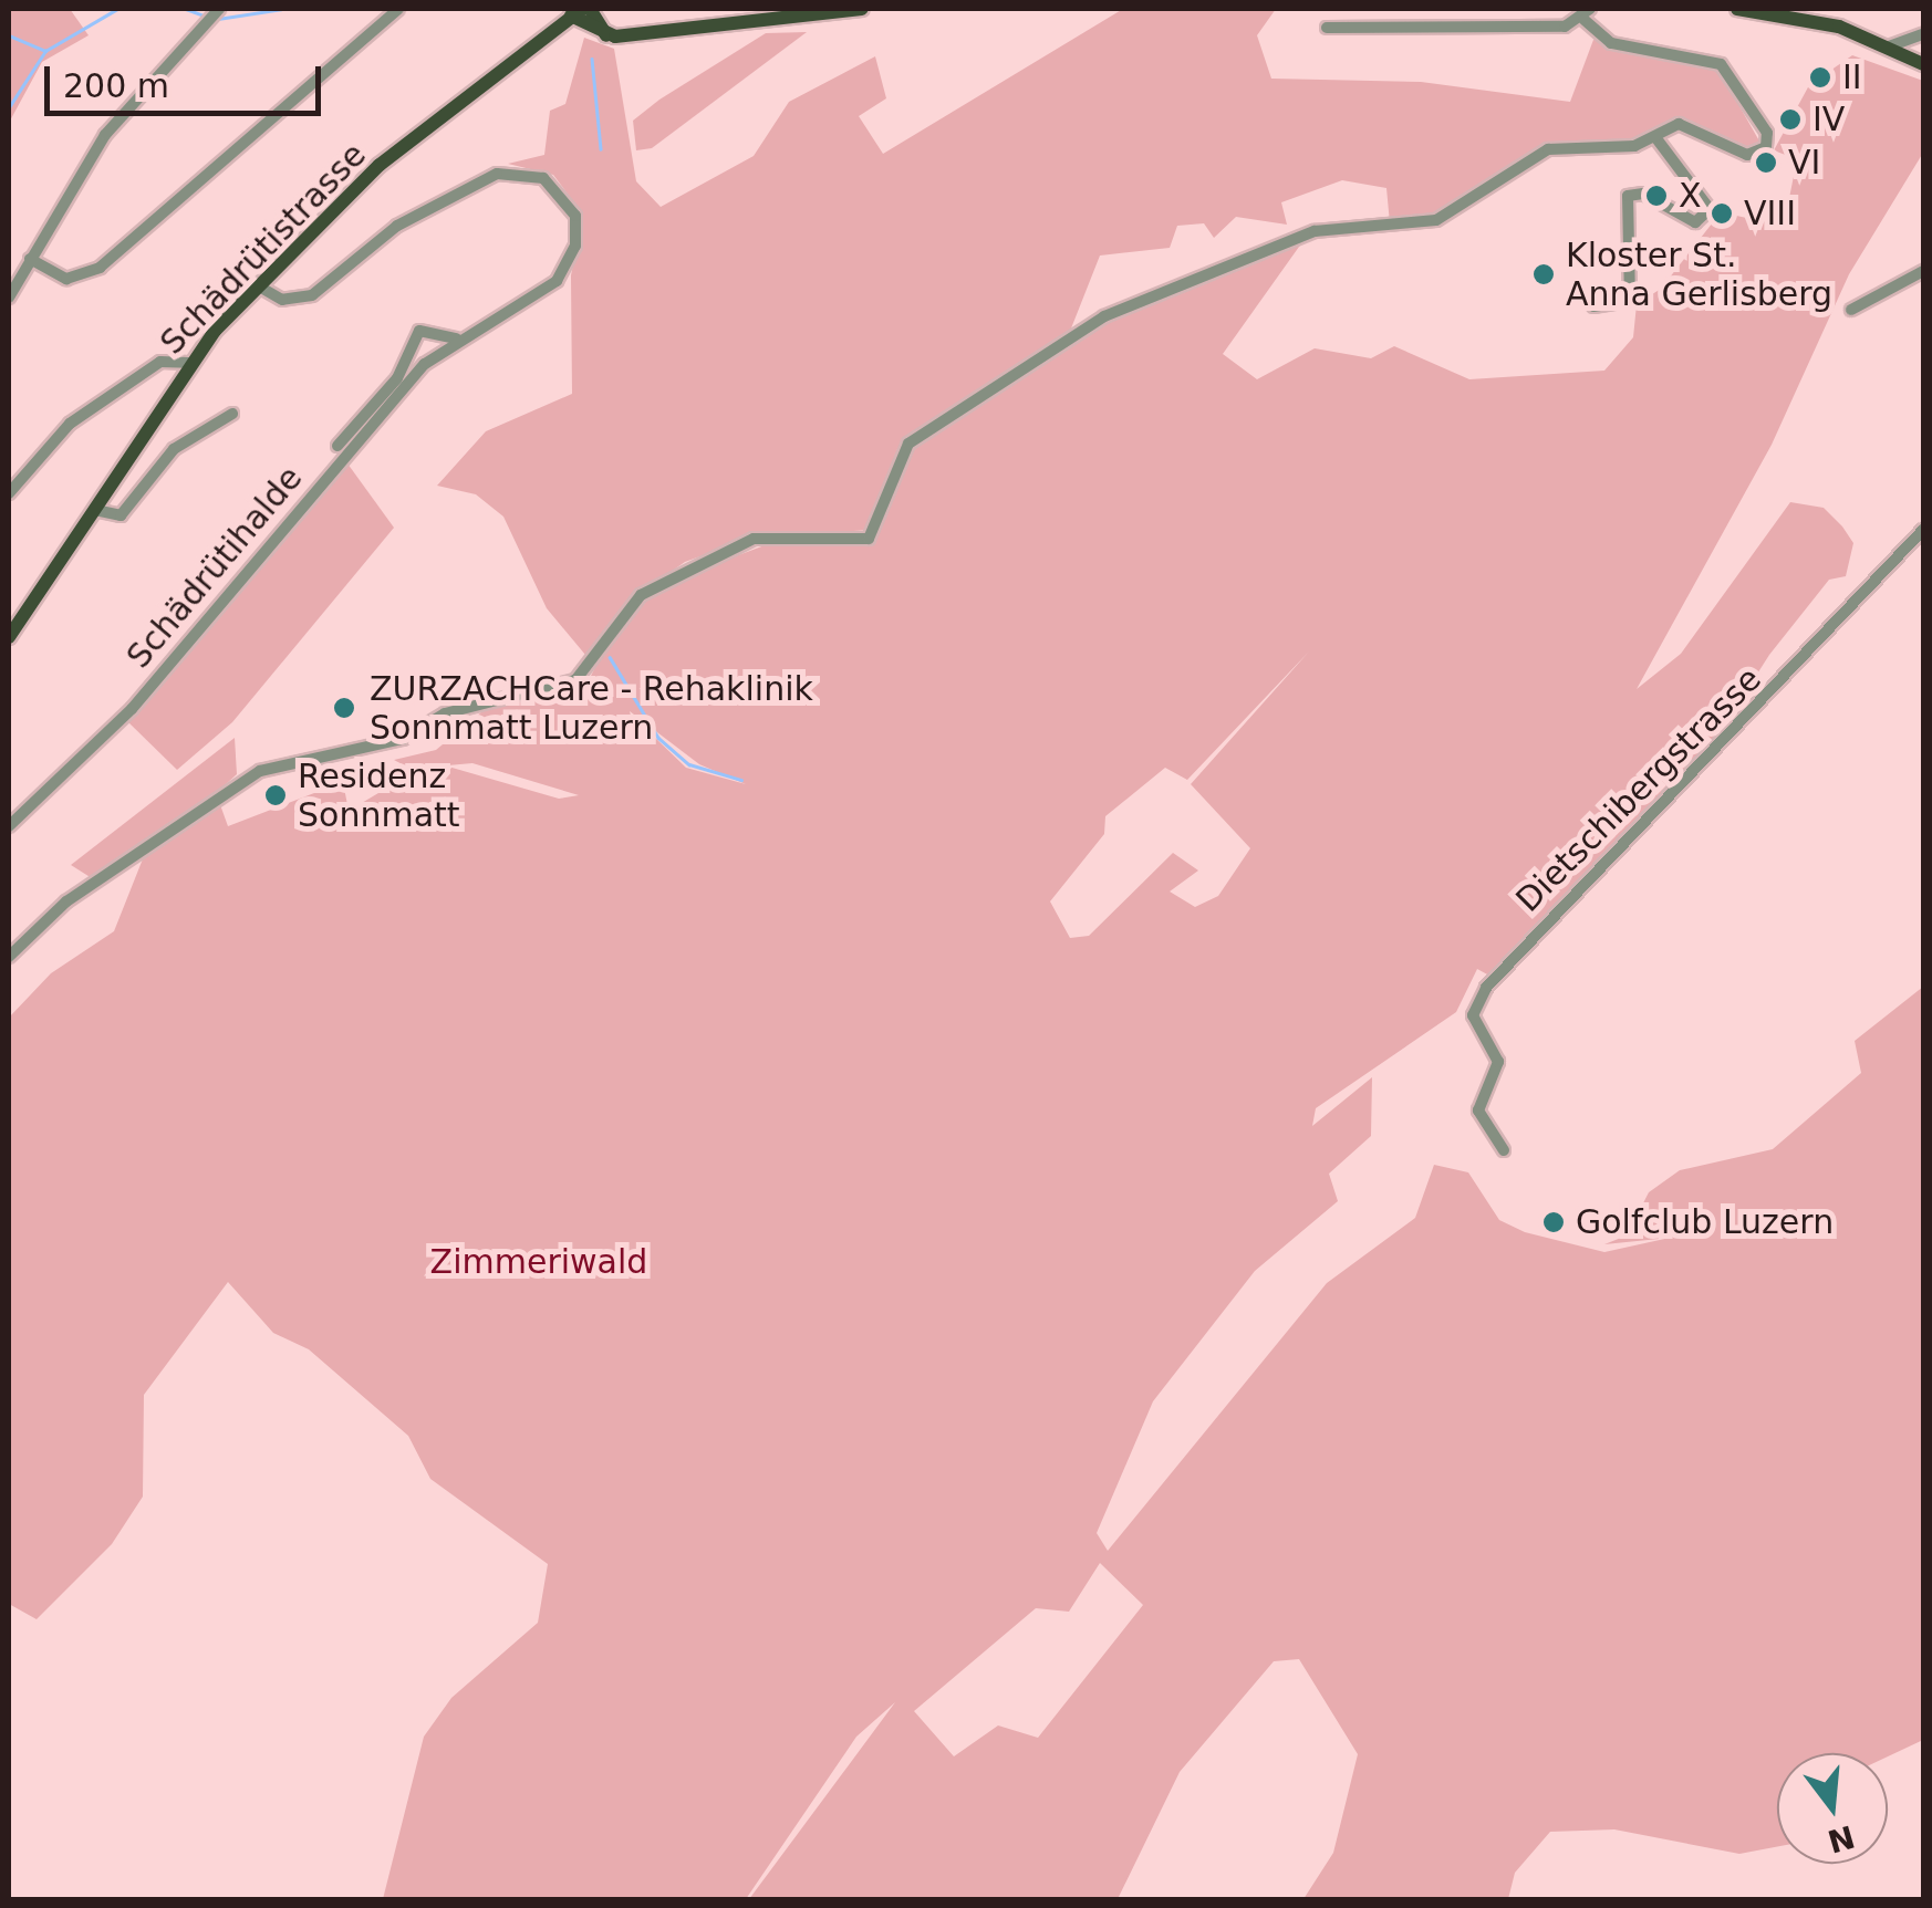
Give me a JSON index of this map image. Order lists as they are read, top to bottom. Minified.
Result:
{"streets":{"main road":["Schädrütistrasse"],"street":["Schädrütihalde","Dietschibergstrasse"]},"crossings":[["Schädrütistrasse","Schädrütihalde"]],"parks":["Zimmeriwald"],"places":["II","IV","VI","X","VIII","Kloster St. Anna Gerlisberg","ZURZACHCare - Rehaklinik Sonnmatt Luzern","Residenz Sonnmatt","Golfclub Luzern"],"scale_bar":"200 m","north":"bottom"}
